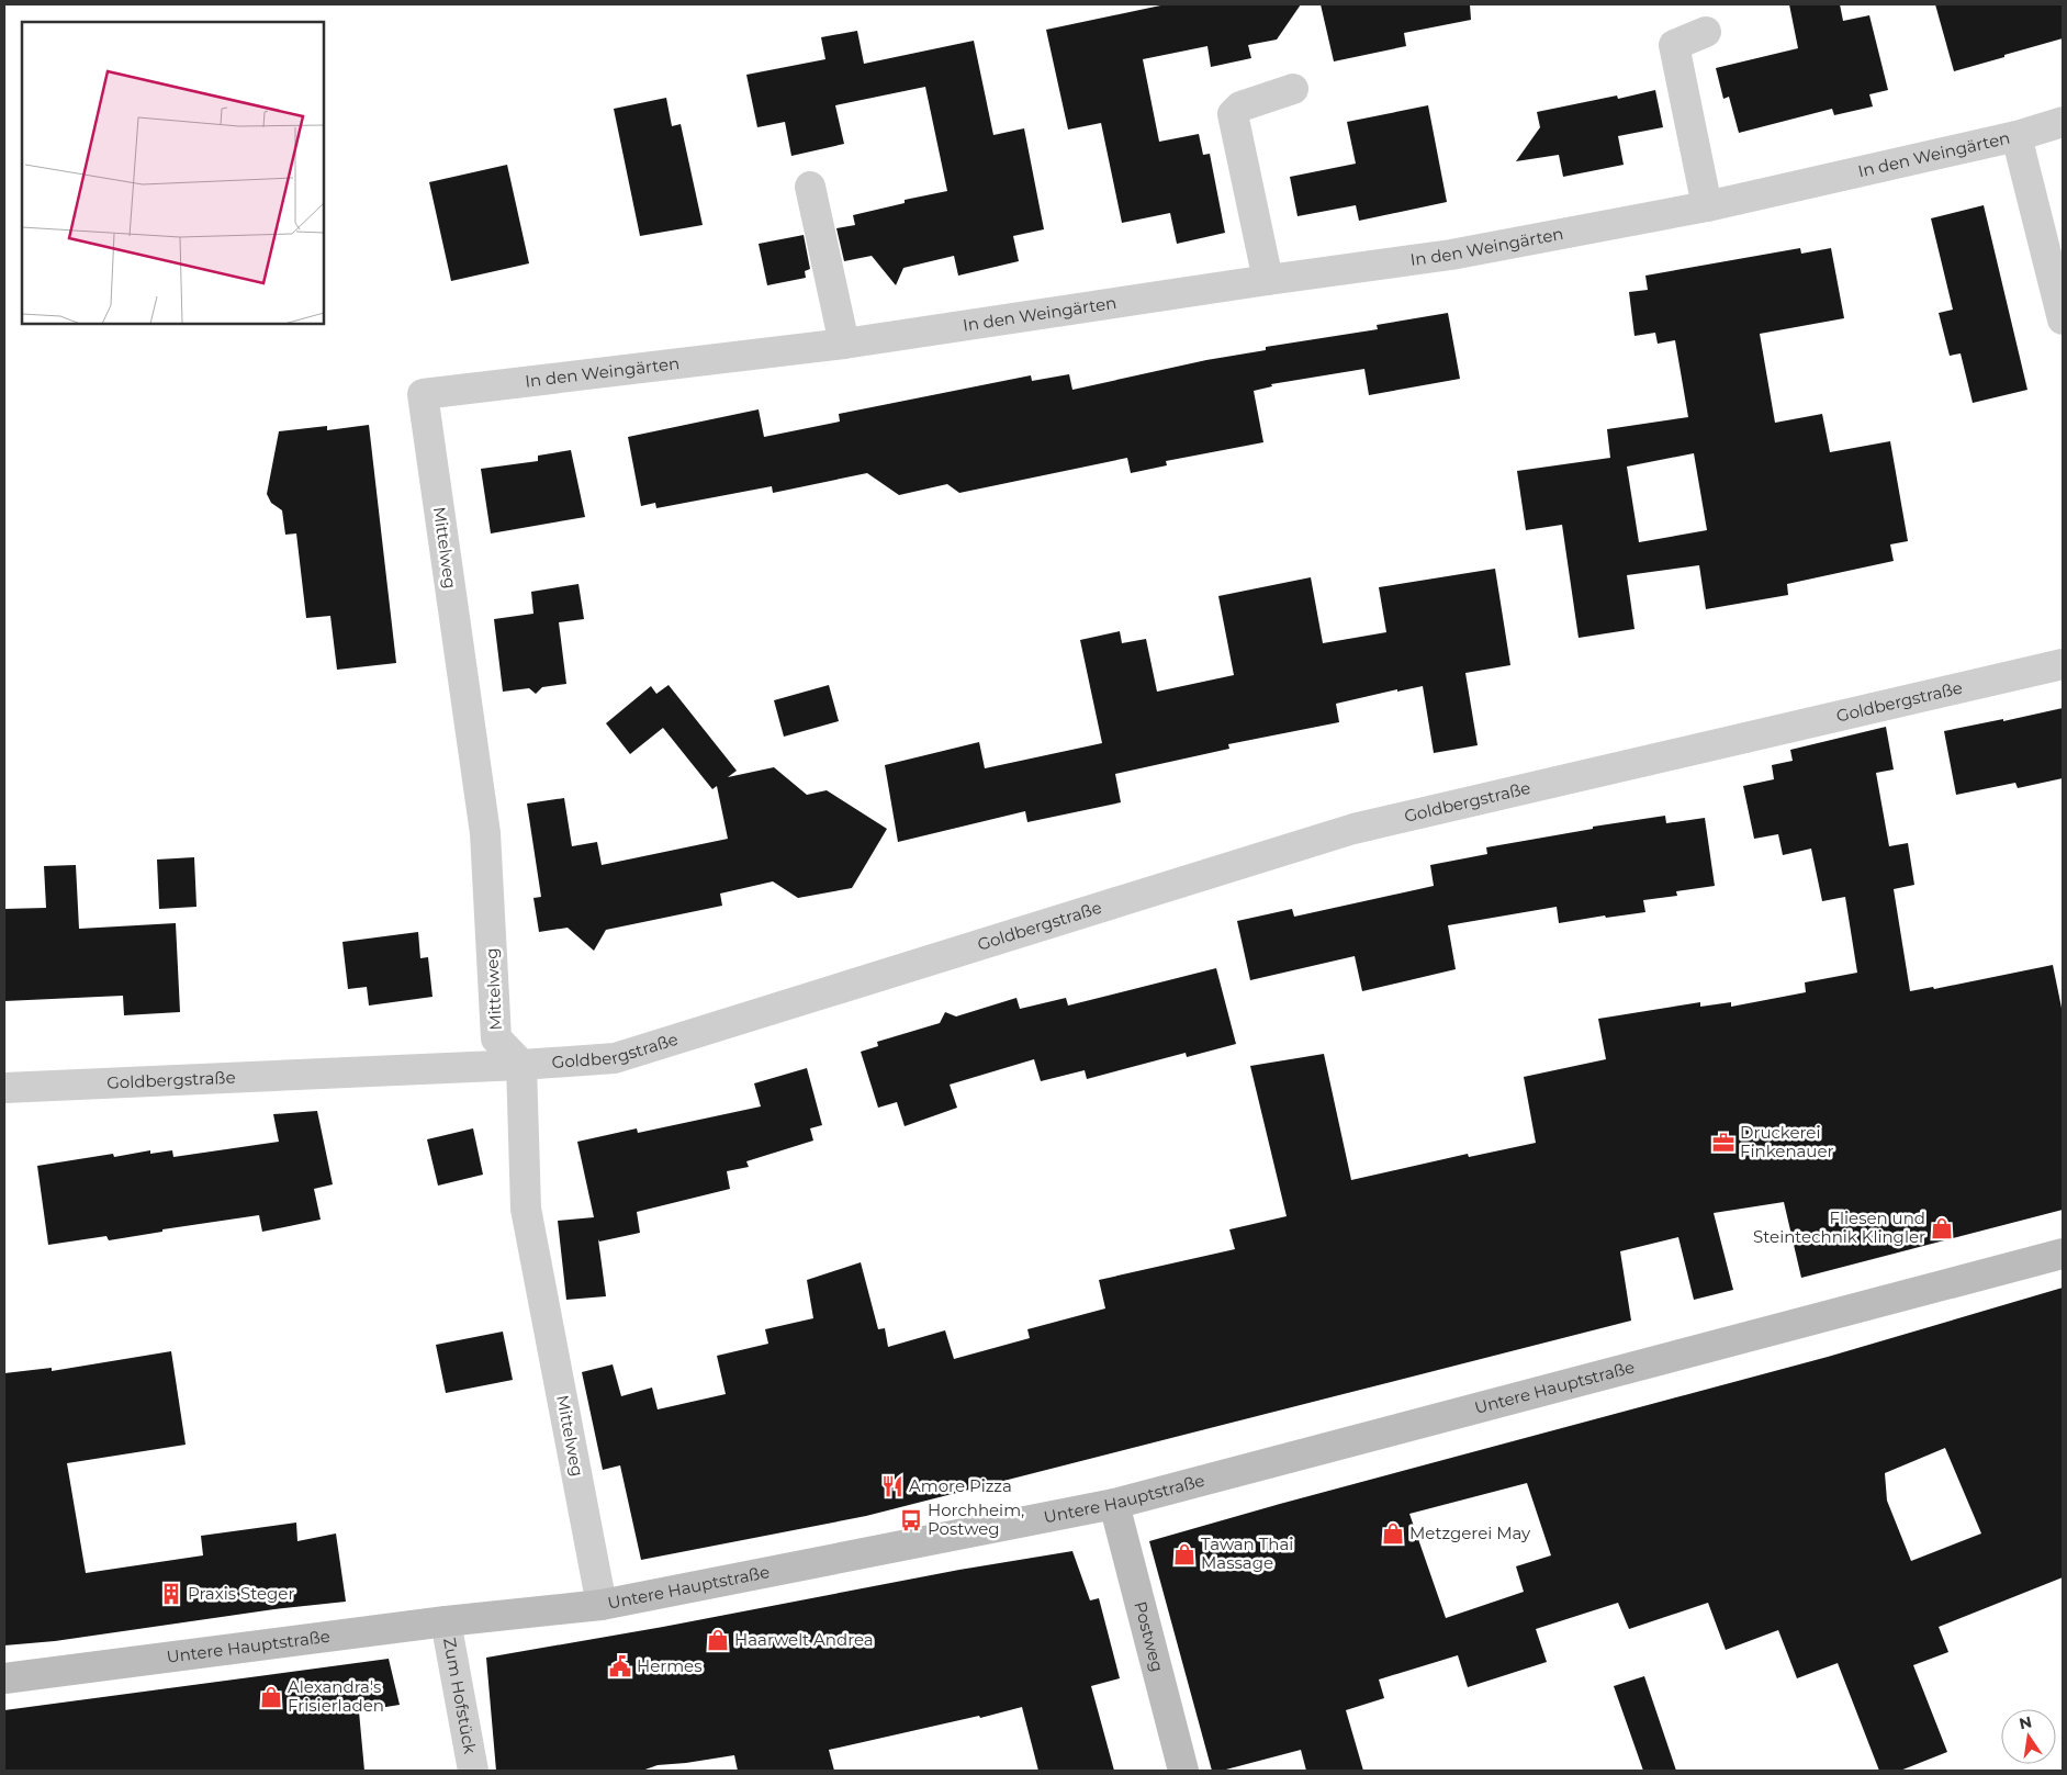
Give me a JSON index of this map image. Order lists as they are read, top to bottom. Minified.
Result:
{"streets":{"main road":["Untere Hauptstraße","Postweg"],"street":["In den Weingärten","Mittelweg","Goldbergstraße","Zum Hofstück"]},"crossings":[["In den Weingärten","Mittelweg"],["Mittelweg","Goldbergstraße"],["Mittelweg","Untere Hauptstraße"],["Untere Hauptstraße","Postweg"],["Untere Hauptstraße","Zum Hofstück"]],"places":{"office":["Druckerei Finkenauer"],"shop":["Fliesen und Steintechnik Klingler","Metzgerei May","Tawan Thai Massage","Haarwelt Andrea","Alexandra's Frisierladen"],"restaurant":["Amore Pizza"],"bus stop":["Horchheim, Postweg"],"building":["Praxis Steger"],"public building":["Hermes"]},"north":"top"}
